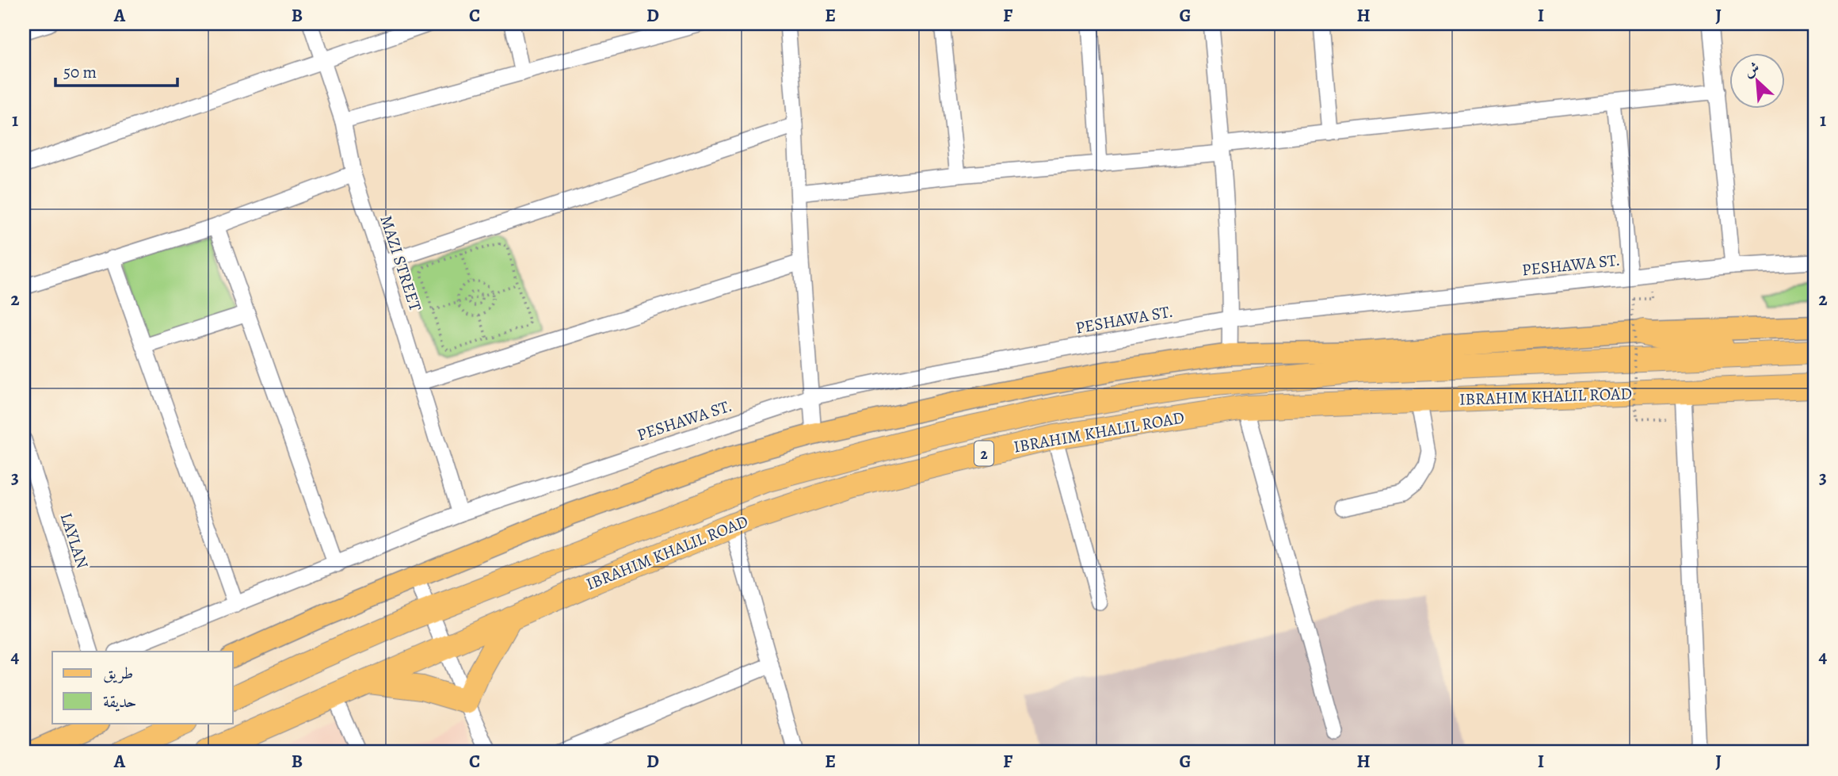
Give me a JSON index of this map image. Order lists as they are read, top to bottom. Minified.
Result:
{"streets":{"highway":["IBRAHIM KHALIL ROAD","2"],"street":["MAZI STREET","PESHAWA ST.","LAYLAN"]},"crossings":[["MAZI STREET","PESHAWA ST."]],"legend":["طريق","حديقة"],"scale_bar":"50 m","north":"top left","grid":{"columns":["A","B","C","D","E","F","G","H","I","J"],"rows":["1","2","3","4"]}}
